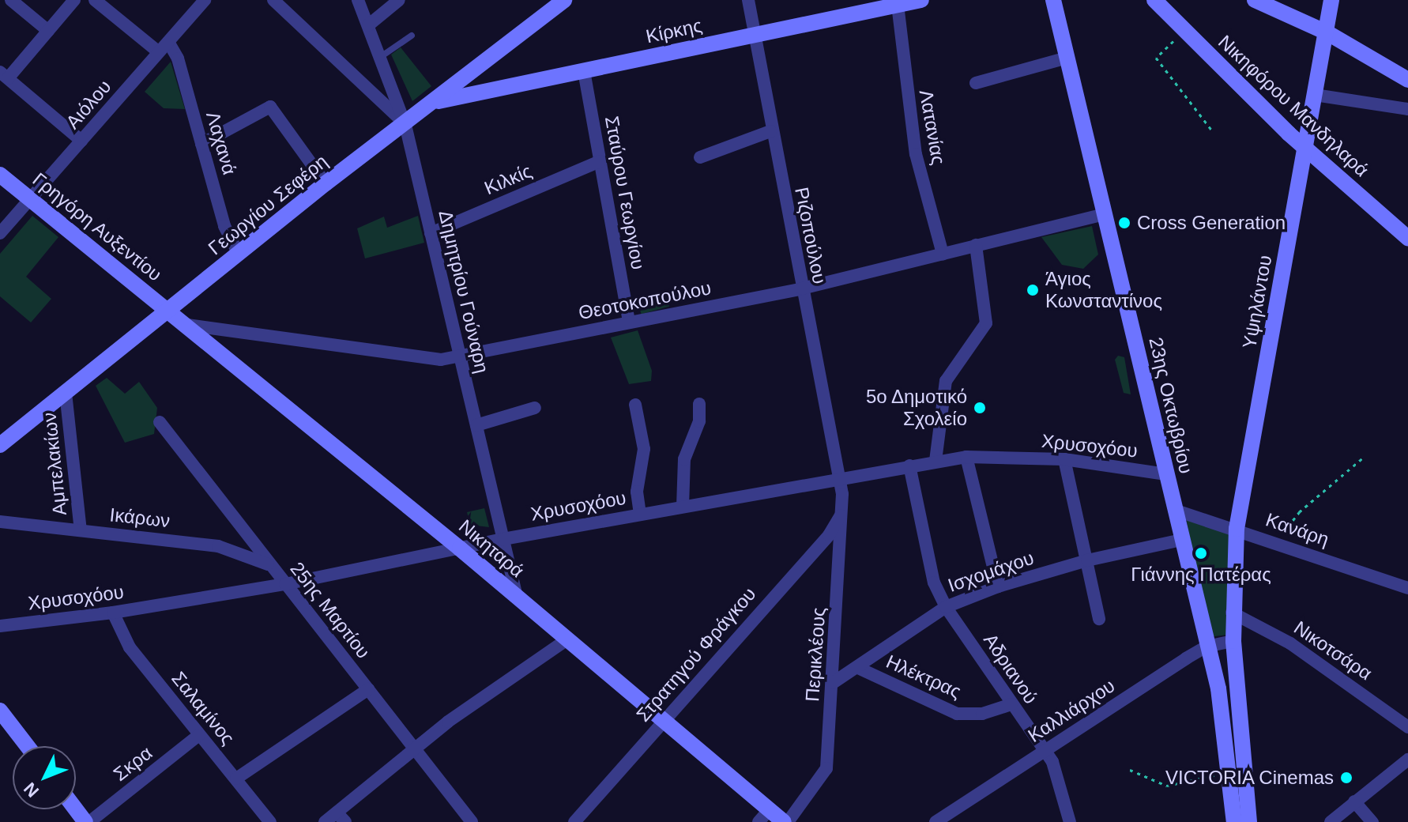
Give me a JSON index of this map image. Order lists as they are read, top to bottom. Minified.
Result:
{"streets":{"street":["Κίρκης","Αιόλου","Νικηφόρου Μανδηλαρά","Λατανίας","Λαχανά","Κιλκίς","Σταύρου Γεωργίου","Γεωργίου Σεφέρη","Γρηγόρη Αυξεντίου","Ριζοπούλου","Δημητρίου Γούναρη","Θεοτοκοπούλου","Υψηλάντου","23ης Οκτωβρίου","Χρυσοχόου","Αμπελακίων","Ικάρων","Κανάρη","Νικηταρά","Ισχομάχου","25ης Μαρτίου","Νικοτσάρα","Στρατηγού Φράγκου","Περικλέους","Αδριανού","Ηλέκτρας","Σαλαμίνος","Καλλιάρχου","Σκρα"]},"crossings":[["Κίρκης","Λατανίας"],["Κίρκης","Σταύρου Γεωργίου"],["Κίρκης","Γεωργίου Σεφέρη"],["Κίρκης","Ριζοπούλου"],["Αιόλου","Λαχανά"],["Αιόλου","Γρηγόρη Αυξεντίου"],["Νικηφόρου Μανδηλαρά","Υψηλάντου"],["Λατανίας","Θεοτοκοπούλου"],["Λαχανά","Γεωργίου Σεφέρη"],["Κιλκίς","Σταύρου Γεωργίου"],["Κιλκίς","Δημητρίου Γούναρη"],["Σταύρου Γεωργίου","Θεοτοκοπούλου"],["Γεωργίου Σεφέρη","Γρηγόρη Αυξεντίου"],["Γεωργίου Σεφέρη","Δημητρίου Γούναρη"],["Γεωργίου Σεφέρη","Αμπελακίων"],["Γεωργίου Σεφέρη","Νικηταρά"],["Γρηγόρη Αυξεντίου","Νικηταρά"],["Ριζοπούλου","Θεοτοκοπούλου"],["Ριζοπούλου","Χρυσοχόου"],["Ριζοπούλου","Περικλέους"],["Δημητρίου Γούναρη","Θεοτοκοπούλου"],["Δημητρίου Γούναρη","Χρυσοχόου"],["Δημητρίου Γούναρη","Νικηταρά"],["Θεοτοκοπούλου","23ης Οκτωβρίου"],["Θεοτοκοπούλου","Νικηταρά"],["Υψηλάντου","Κανάρη"],["Υψηλάντου","Νικοτσάρα"],["23ης Οκτωβρίου","Χρυσοχόου"],["23ης Οκτωβρίου","Κανάρη"],["23ης Οκτωβρίου","Ισχομάχου"],["23ης Οκτωβρίου","Καλλιάρχου"],["Χρυσοχόου","Νικηταρά"],["Χρυσοχόου","25ης Μαρτίου"],["Χρυσοχόου","Περικλέους"],["Χρυσοχόου","Αδριανού"],["Χρυσοχόου","Σαλαμίνος"],["Αμπελακίων","Ικάρων"],["Ικάρων","25ης Μαρτίου"],["Νικηταρά","Στρατηγού Φράγκου"],["Νικηταρά","Περικλέους"],["Ισχομάχου","Περικλέους"],["Ισχομάχου","Αδριανού"],["Ισχομάχου","Ηλέκτρας"],["Στρατηγού Φράγκου","Περικλέους"],["Αδριανού","Ηλέκτρας"],["Αδριανού","Καλλιάρχου"],["Σαλαμίνος","Σκρα"]],"places":["Cross Generation","Άγιος Κωνσταντίνος","5ο Δημοτικό Σχολείο","Γιάννης Πατέρας","VICTORIA Cinemas"],"north":"bottom left"}
